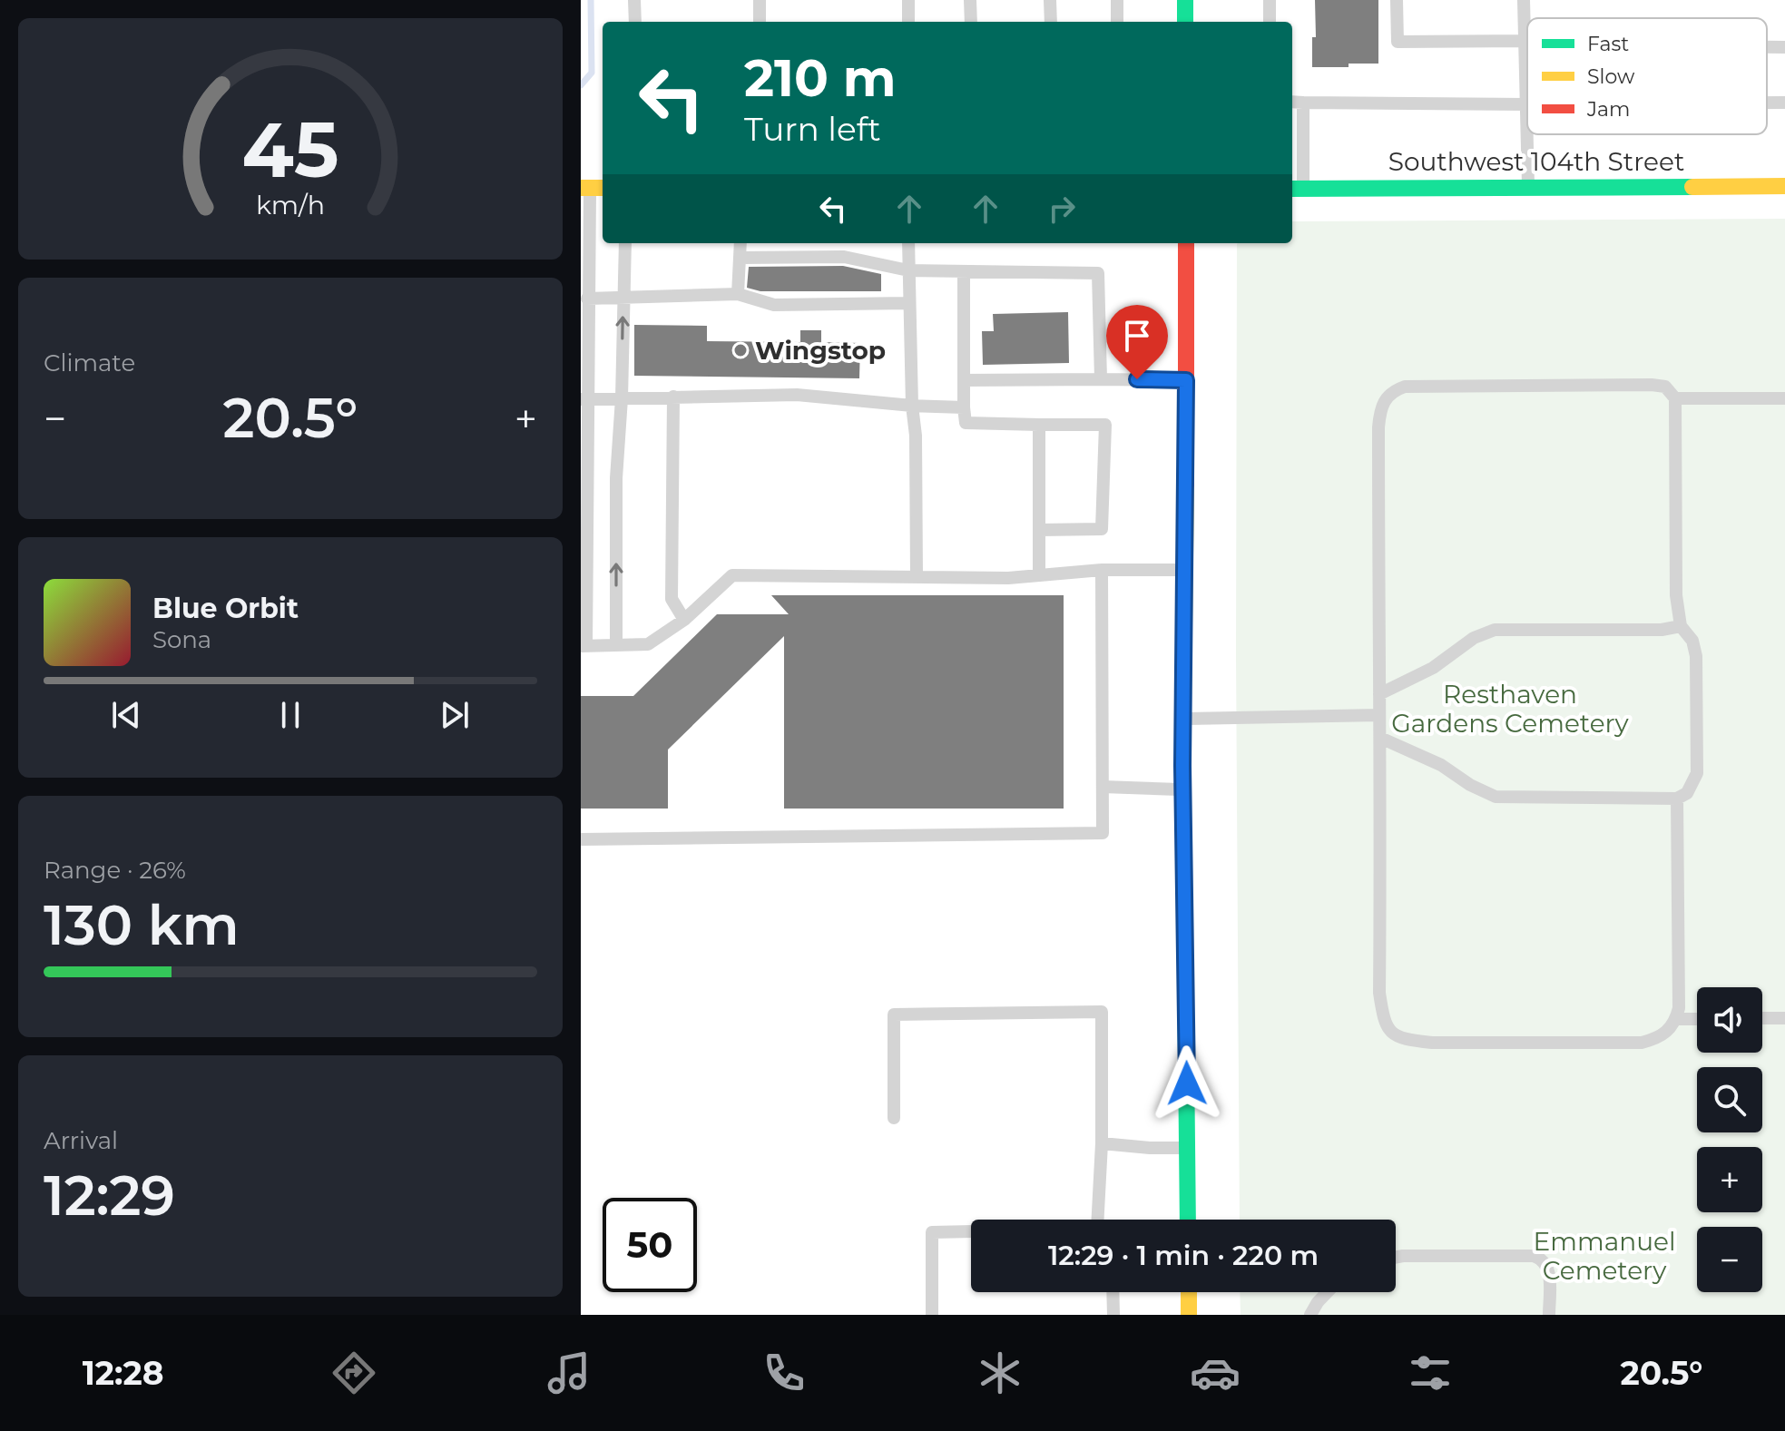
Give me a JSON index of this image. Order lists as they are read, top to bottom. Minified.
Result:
{"streets":{"main road":["Southwest 104th Street"]},"parks":["Resthaven Gardens Cemetery","Emmanuel Cemetery"],"places":["Wingstop"],"legend":["Fast","Slow","Jam"],"page":{"turn":["210 m","Turn left"],"tile":["Climate",["Range · 26%","130 km"],["Arrival","12:29"]],"heat":["−","20.5°","+"],"song":["Blue Orbit","Sona"],"map_buttons":["+","−"],"limit":"50","trip":"12:29 · 1 min · 220 m","tabs":["12:28","20.5°"],"gauge":["45","km/h"]}}
